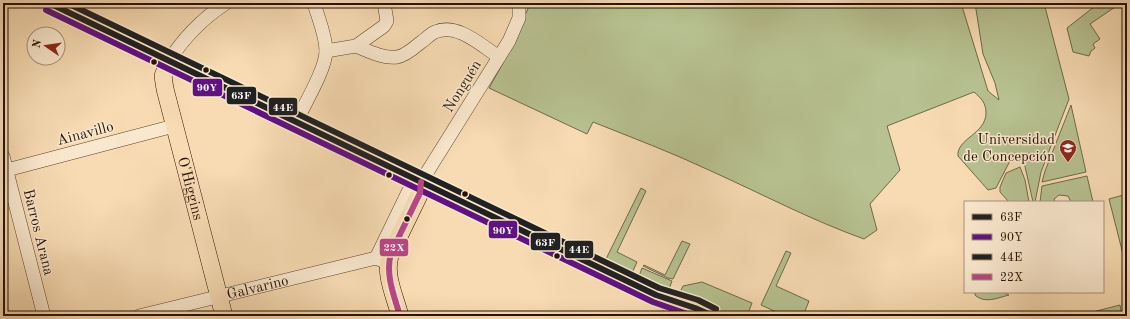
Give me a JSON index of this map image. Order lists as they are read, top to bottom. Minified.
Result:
{"streets":{"main road":["O'Higgins"],"street":["Nonguén","Ainavillo","Barros Arana","Galvarino"]},"crossings":[["Ainavillo","O'Higgins"],["Ainavillo","Barros Arana"],["O'Higgins","Galvarino"]],"places":{"school or university":["Universidad de Concepción"]},"lines":["transit line 63F","transit line 44E","transit line 90Y","transit line 22X"],"legend":["63F","90Y","44E","22X"],"north":"left"}
